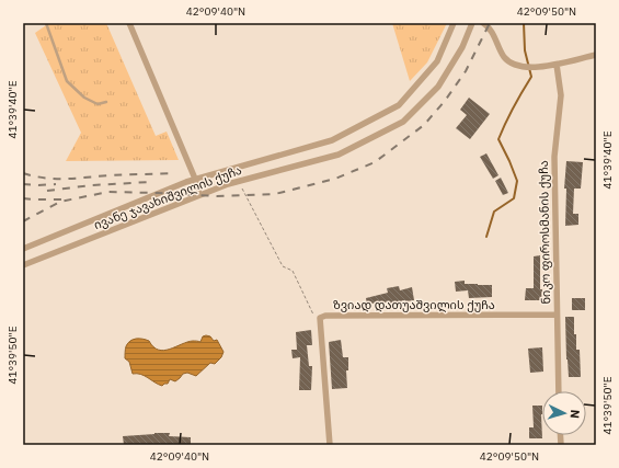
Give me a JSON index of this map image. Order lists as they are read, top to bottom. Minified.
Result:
{"streets":{"street":["ივანე ჯავახიშვილის ქუჩა","ნიკო ფიროსმანის ქუჩა","ზვიად დათუაშვილის ქუჩა"]},"crossings":[["ნიკო ფიროსმანის ქუჩა","ზვიად დათუაშვილის ქუჩა"]],"north":"right","coordinates":["42°09'40\"N","42°09'50\"N","41°39'40\"E","41°39'50\"E"]}
